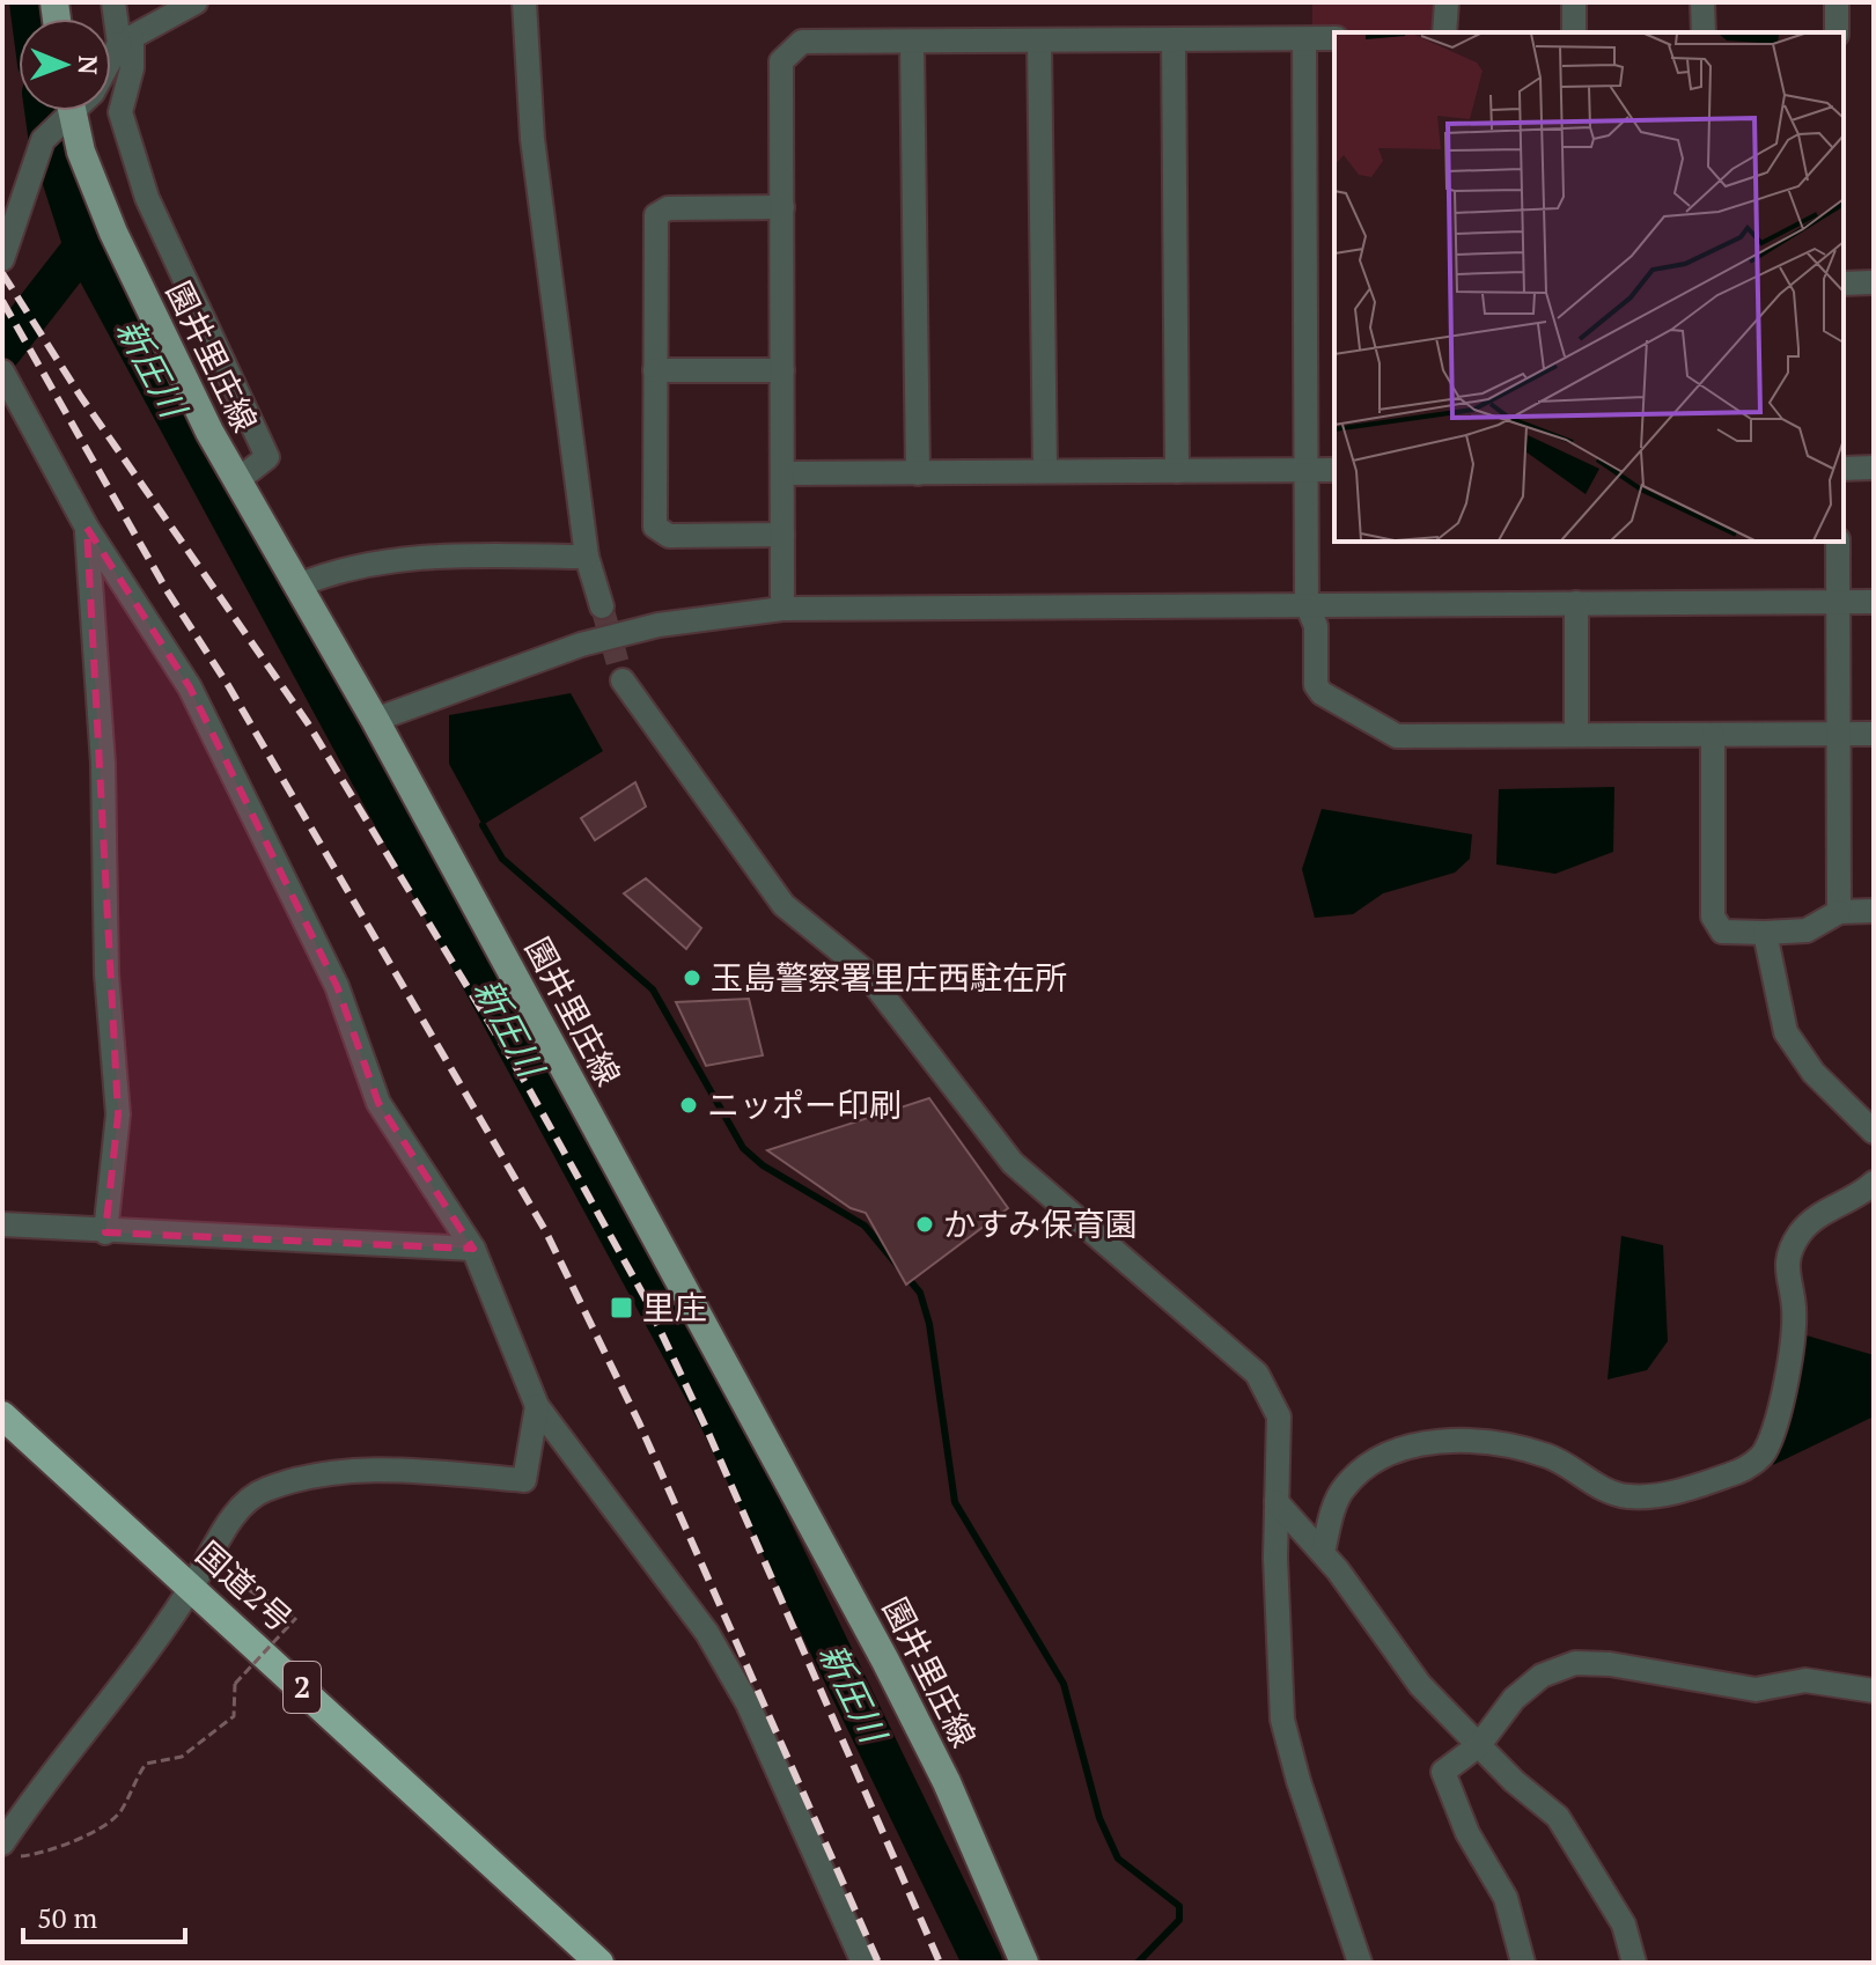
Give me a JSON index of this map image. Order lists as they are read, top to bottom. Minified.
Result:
{"streets":{"highway":["国道2号","2"],"main road":["園井里庄線"]},"water":["新圧川"],"places":{"other":["玉島警察署里庄西駐在所","ニッポー印刷","かすみ保育園"],"transit":["里庄"]},"scale_bar":"50 m","north":"right"}
